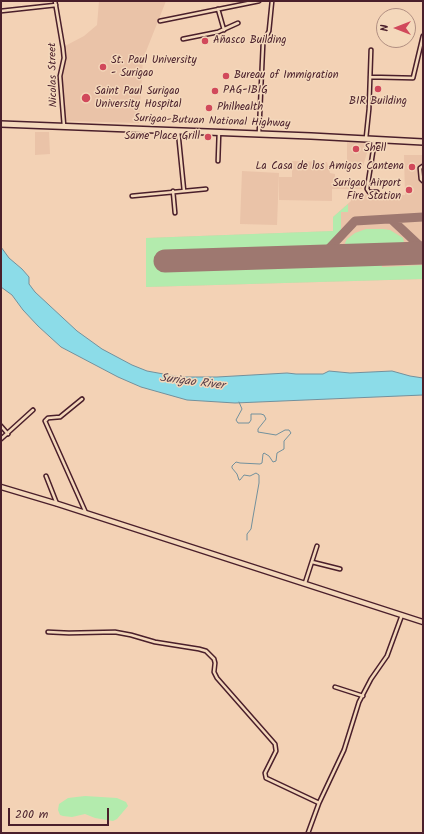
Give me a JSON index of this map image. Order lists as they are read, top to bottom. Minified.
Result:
{"streets":{"highway":["Surigao-Butuan National Highway"],"street":["Nicolas Street"]},"crossings":[["Nicolas Street","Surigao-Butuan National Highway"]],"water":["Surigao River"],"places":["Añasco Building","St. Paul University - Surigao","Bureau of Immigration","BIR Building","PAG-IBIG","Saint Paul Surigao University Hospital","Philhealth","Same Place Grill","Shell","La Casa de los Amigos Cantena","Surigao Airport Fire Station"],"scale_bar":"200 m","north":"left"}
